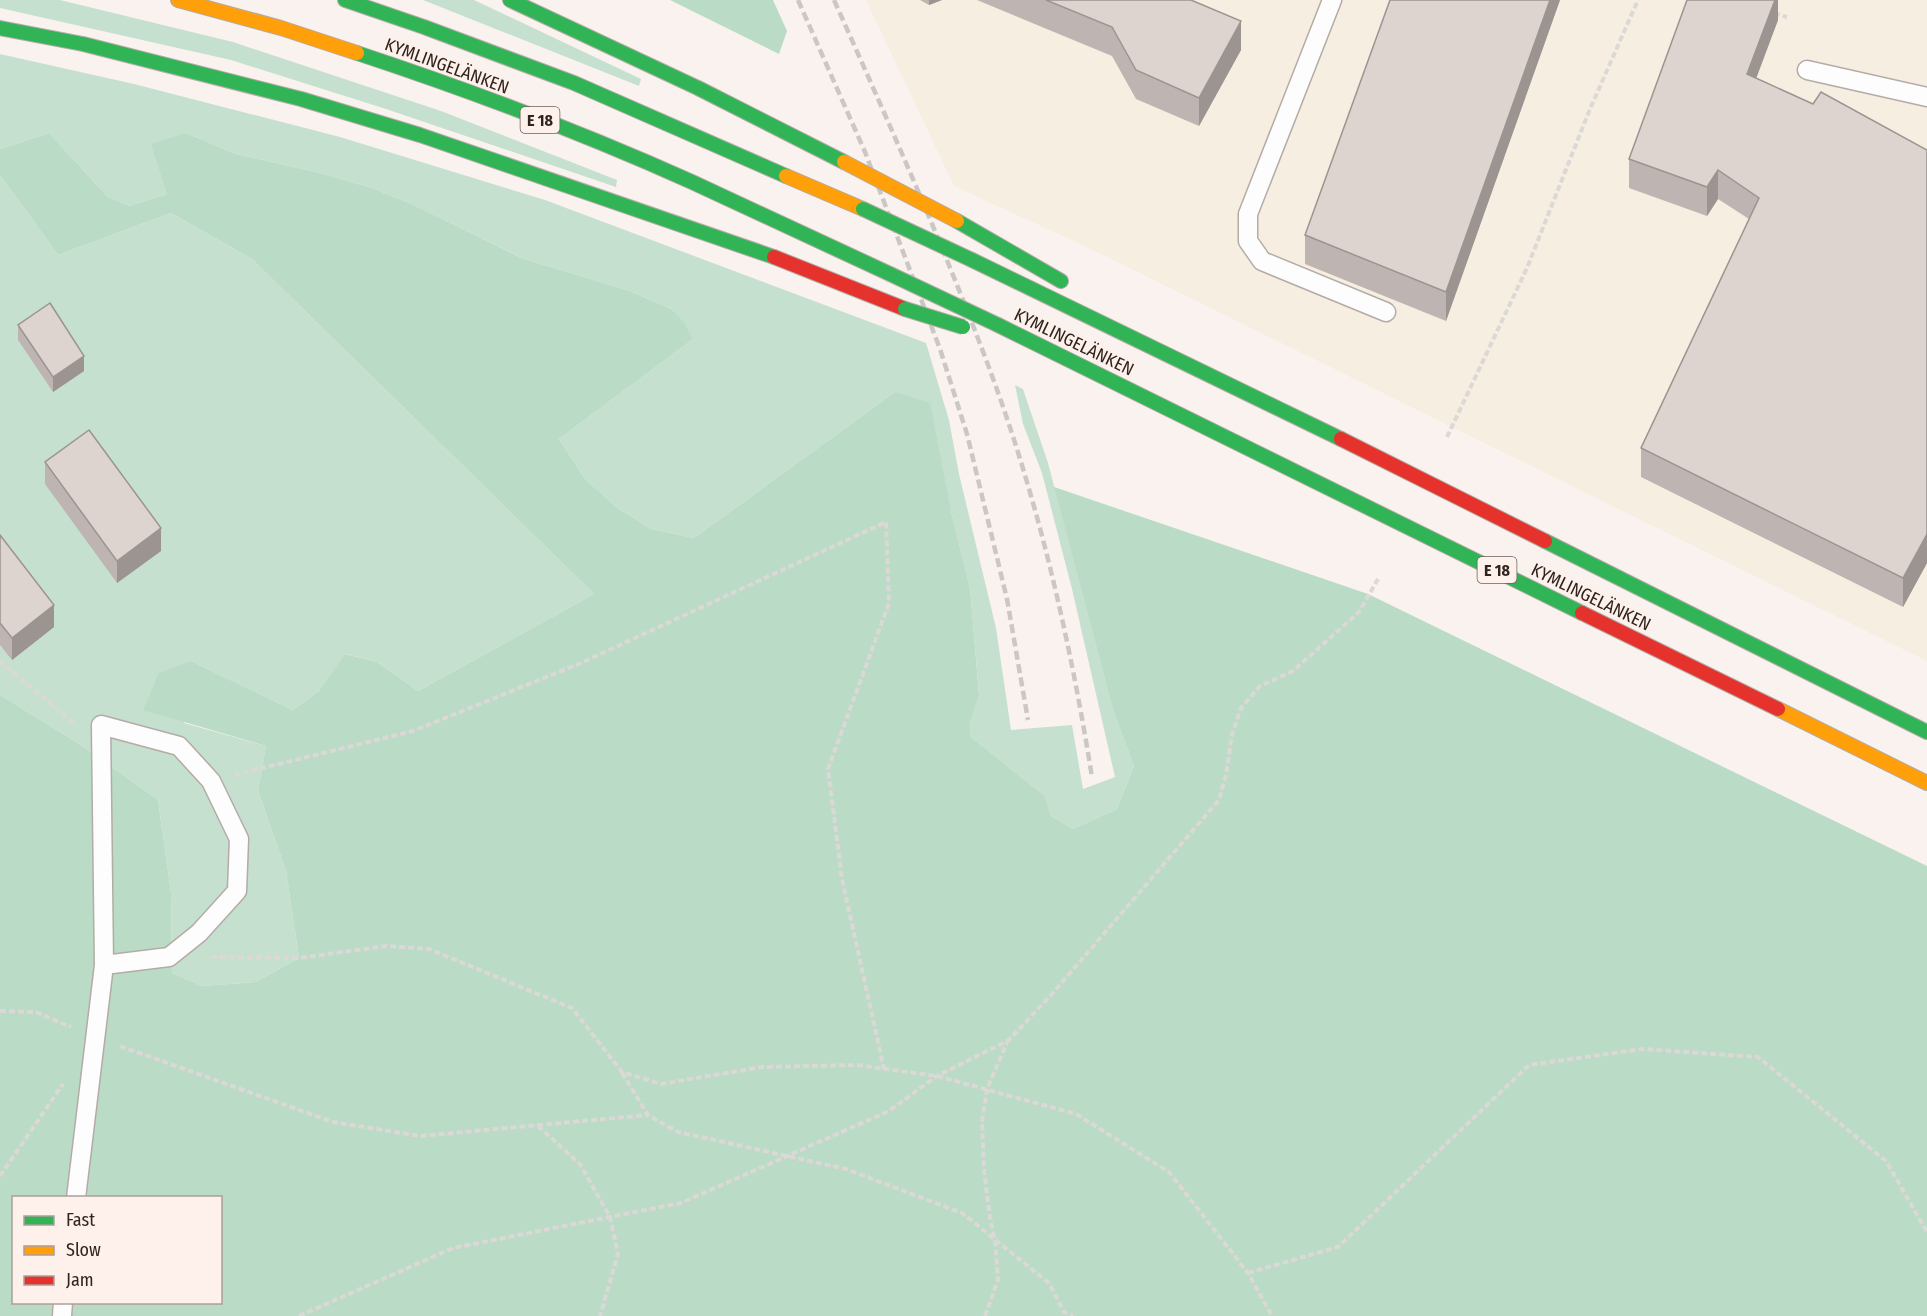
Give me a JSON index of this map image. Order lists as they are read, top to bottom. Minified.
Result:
{"streets":{"highway":["KYMLINGELÄNKEN","E 18"]},"legend":["Fast","Slow","Jam"]}
